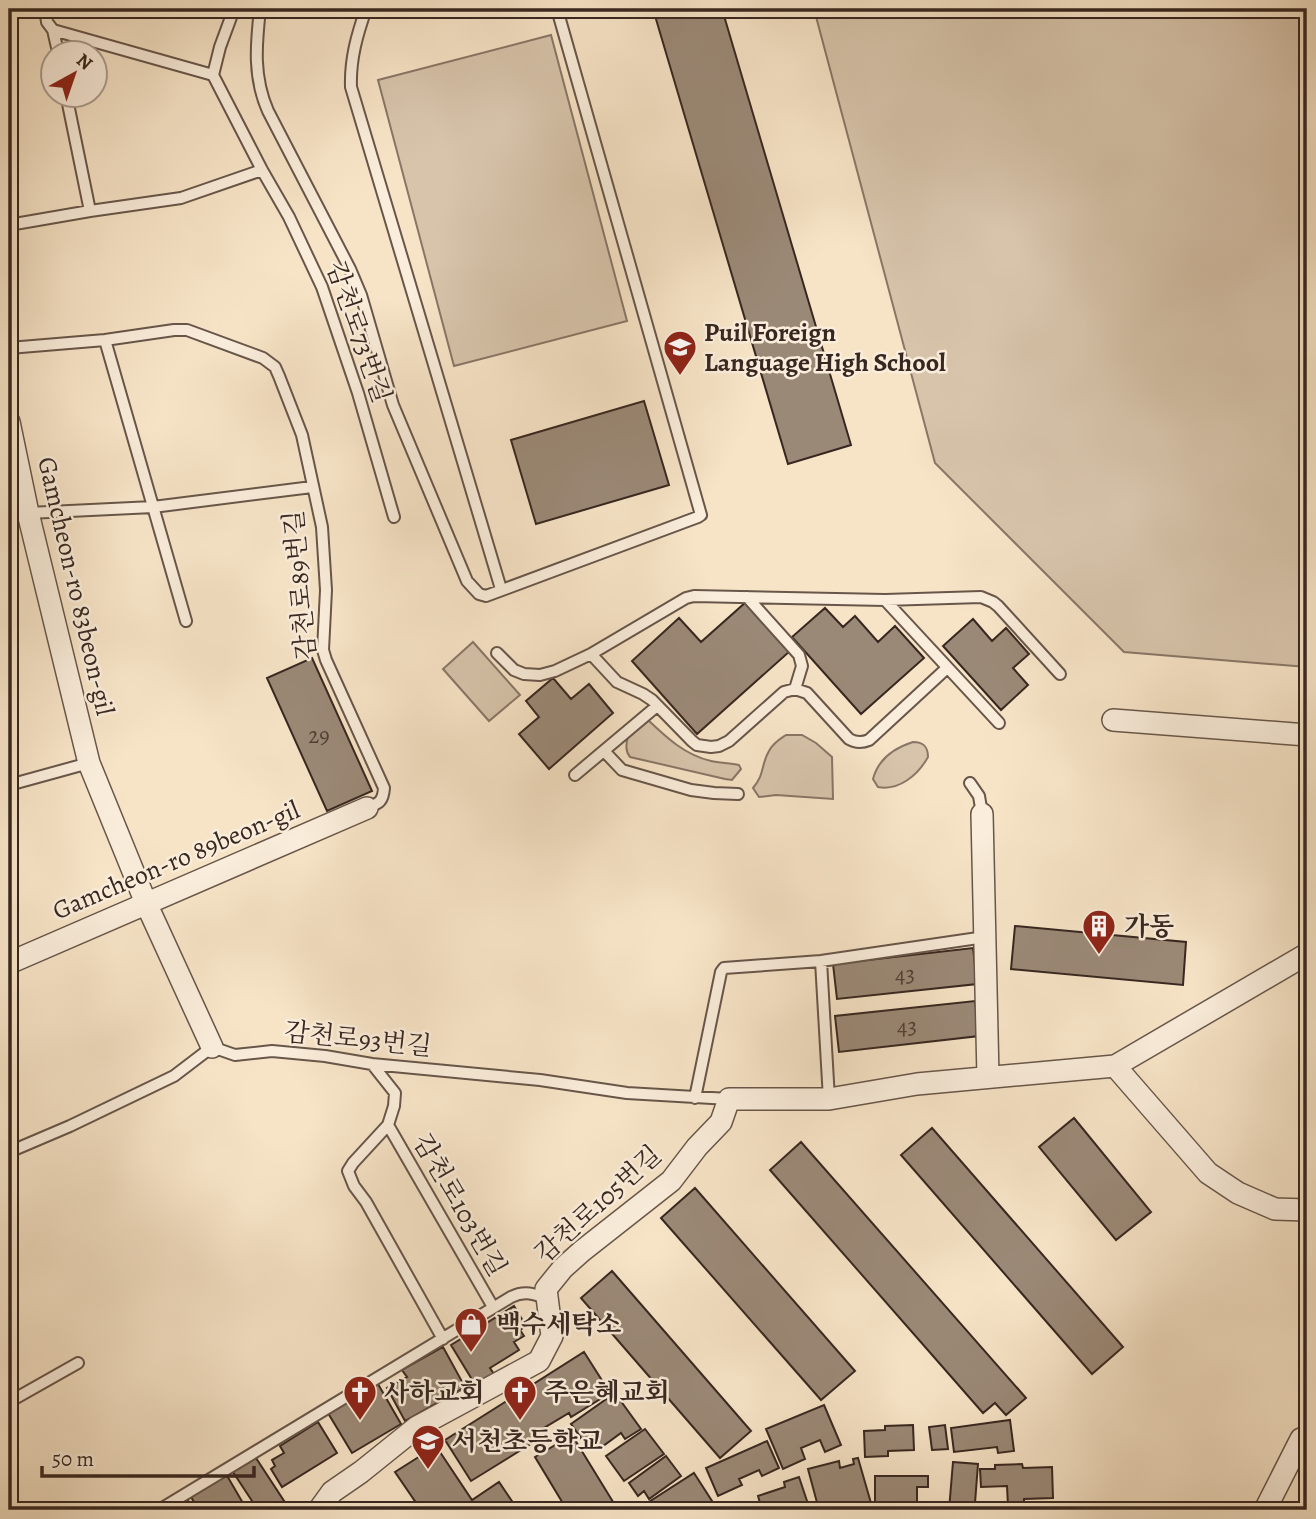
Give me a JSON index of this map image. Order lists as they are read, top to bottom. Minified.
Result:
{"streets":{"street":["Gamcheon-ro 83beon-gil","Gamcheon-ro 89beon-gil","감천로105번길"],"lane":["감천로73번길","감천로89번길","감천로93번길","감천로103번길"]},"crossings":[["감천로89번길","Gamcheon-ro 89beon-gil"],["Gamcheon-ro 83beon-gil","Gamcheon-ro 89beon-gil"],["Gamcheon-ro 83beon-gil","감천로93번길"],["감천로93번길","감천로105번길"],["감천로93번길","감천로103번길"],["감천로105번길","감천로103번길"]],"places":{"school or university":["Puil Foreign Language High School","서천초등학교"],"building":["가동"],"shop":["백수세탁소"],"church":["사하교회","주은혜교회"]},"house_numbers":["29","43","43"],"scale_bar":"50 m","north":"top right"}
